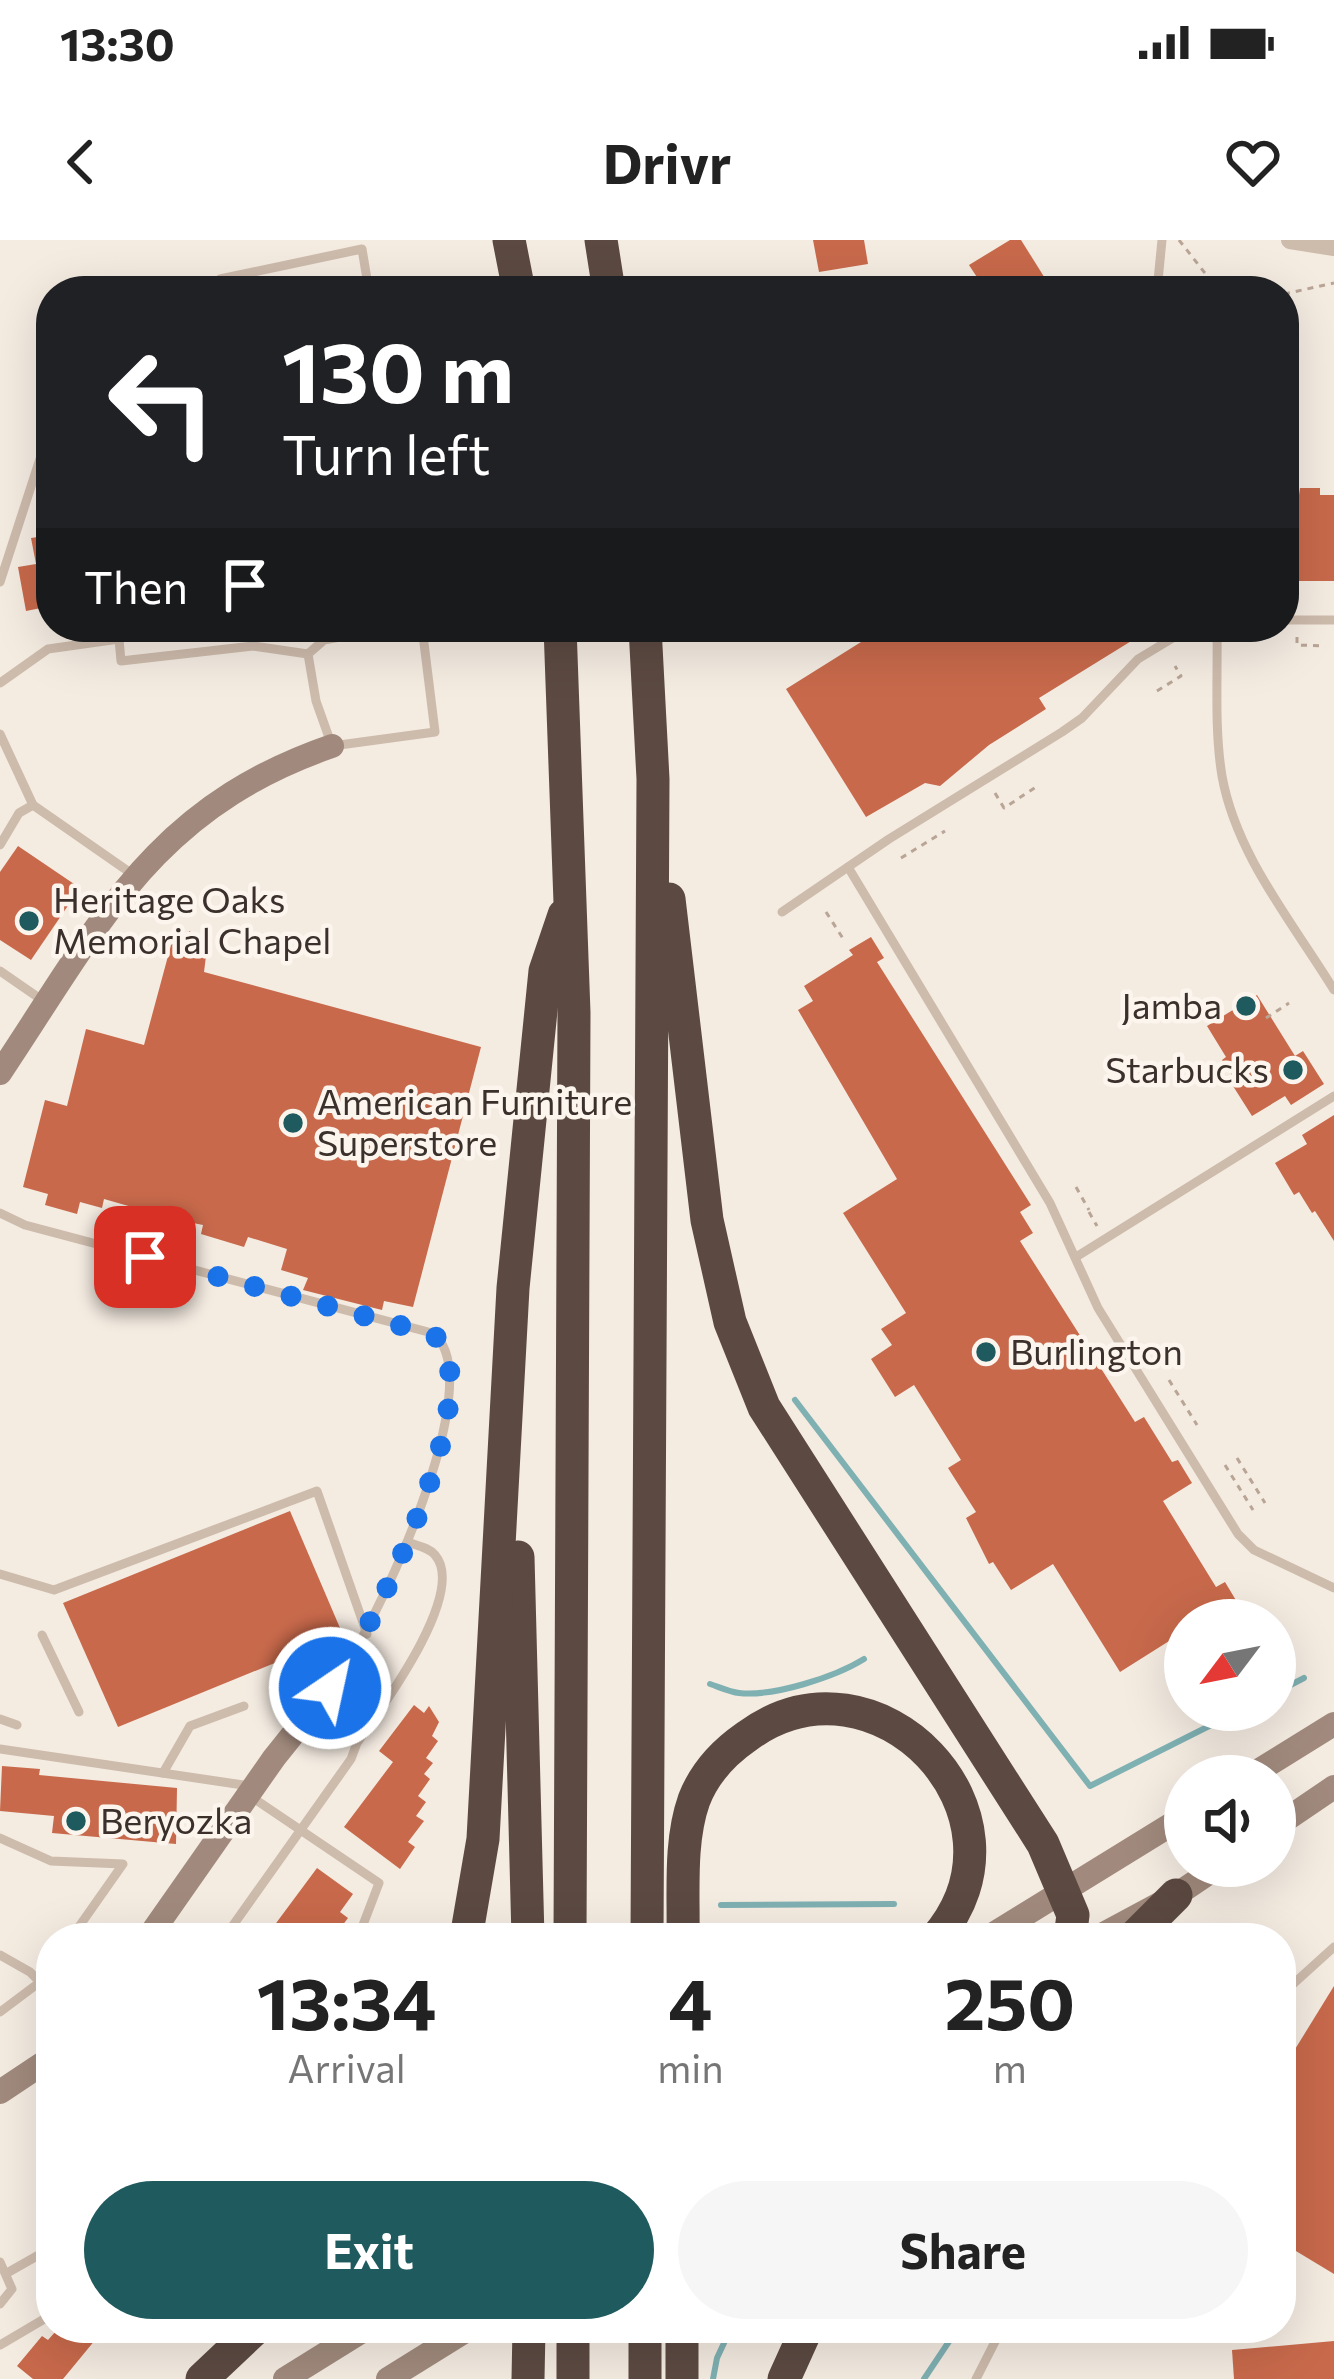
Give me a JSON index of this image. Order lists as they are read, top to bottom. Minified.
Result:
{"places":["Heritage Oaks Memorial Chapel","Jamba","Starbucks","American Furniture Superstore","Burlington","Beryozka"],"north":"bottom left","page":{"status":"13:30","header":"Drivr","turn":["130 m","Turn left"],"then":"Then","eta":["13:34","Arrival","4","min","250","m"],"buttons":["Exit","Share"]}}
